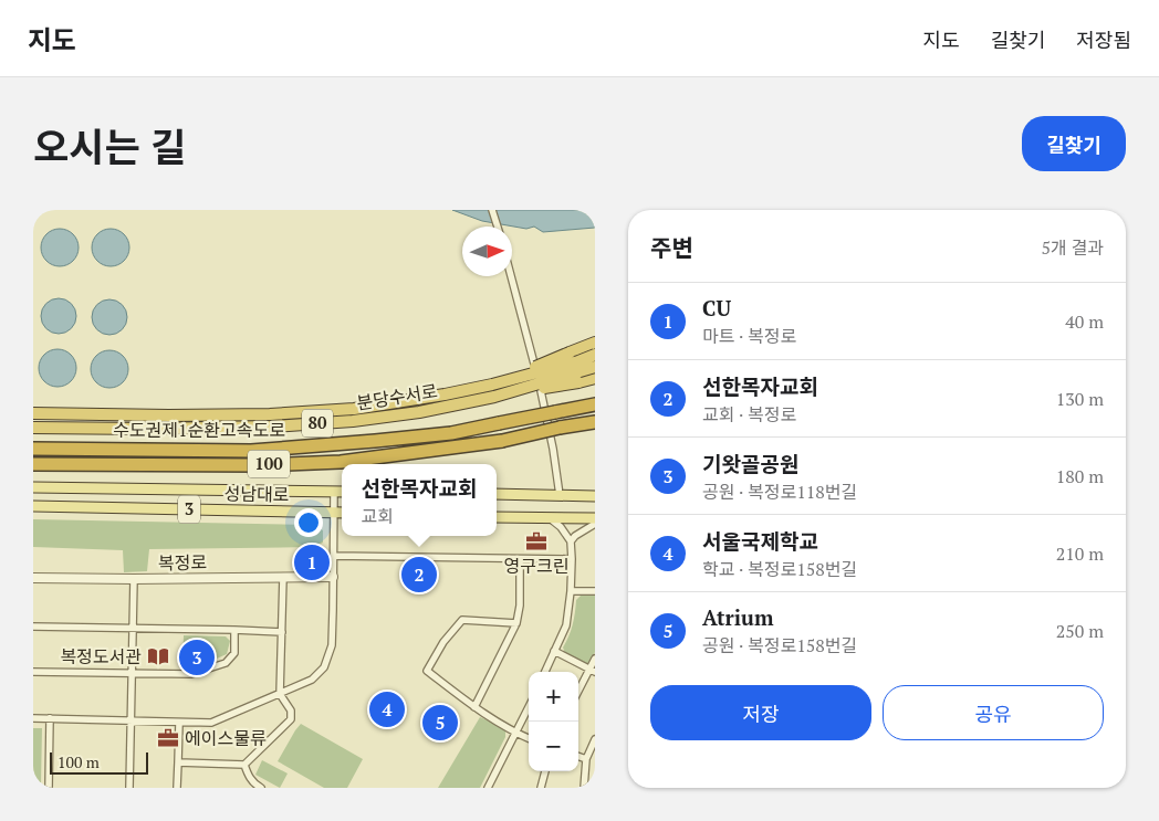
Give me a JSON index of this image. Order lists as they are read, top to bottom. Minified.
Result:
{"streets":{"highway":["분당수서로","80","수도권제1순환고속도로","100"],"main road":["성남대로","3"],"street":["복정로"]},"places":{"office":["영구크린","에이스물류"],"library":["복정도서관"]},"scale_bar":"100 m","north":"right","page":{"header":"지도","nav":["지도","길찾기","저장됨"],"title":"오시는 길","buttons":["길찾기",["저장","공유"]],"heading":["주변","5개 결과"],"list":[{"mark":"1","name":"CU","note":"마트 · 복정로","value":"40 m"},{"mark":"2","name":"선한목자교회","note":"교회 · 복정로","value":"130 m"},{"mark":"3","name":"기왓골공원","note":"공원 · 복정로118번길","value":"180 m"},{"mark":"4","name":"서울국제학교","note":"학교 · 복정로158번길","value":"210 m"},{"mark":"5","name":"Atrium","note":"공원 · 복정로158번길","value":"250 m"}],"popup":["선한목자교회","교회"],"pins":["1","2","3","4","5"],"map_buttons":["+","−"],"scale":"100 m"}}
